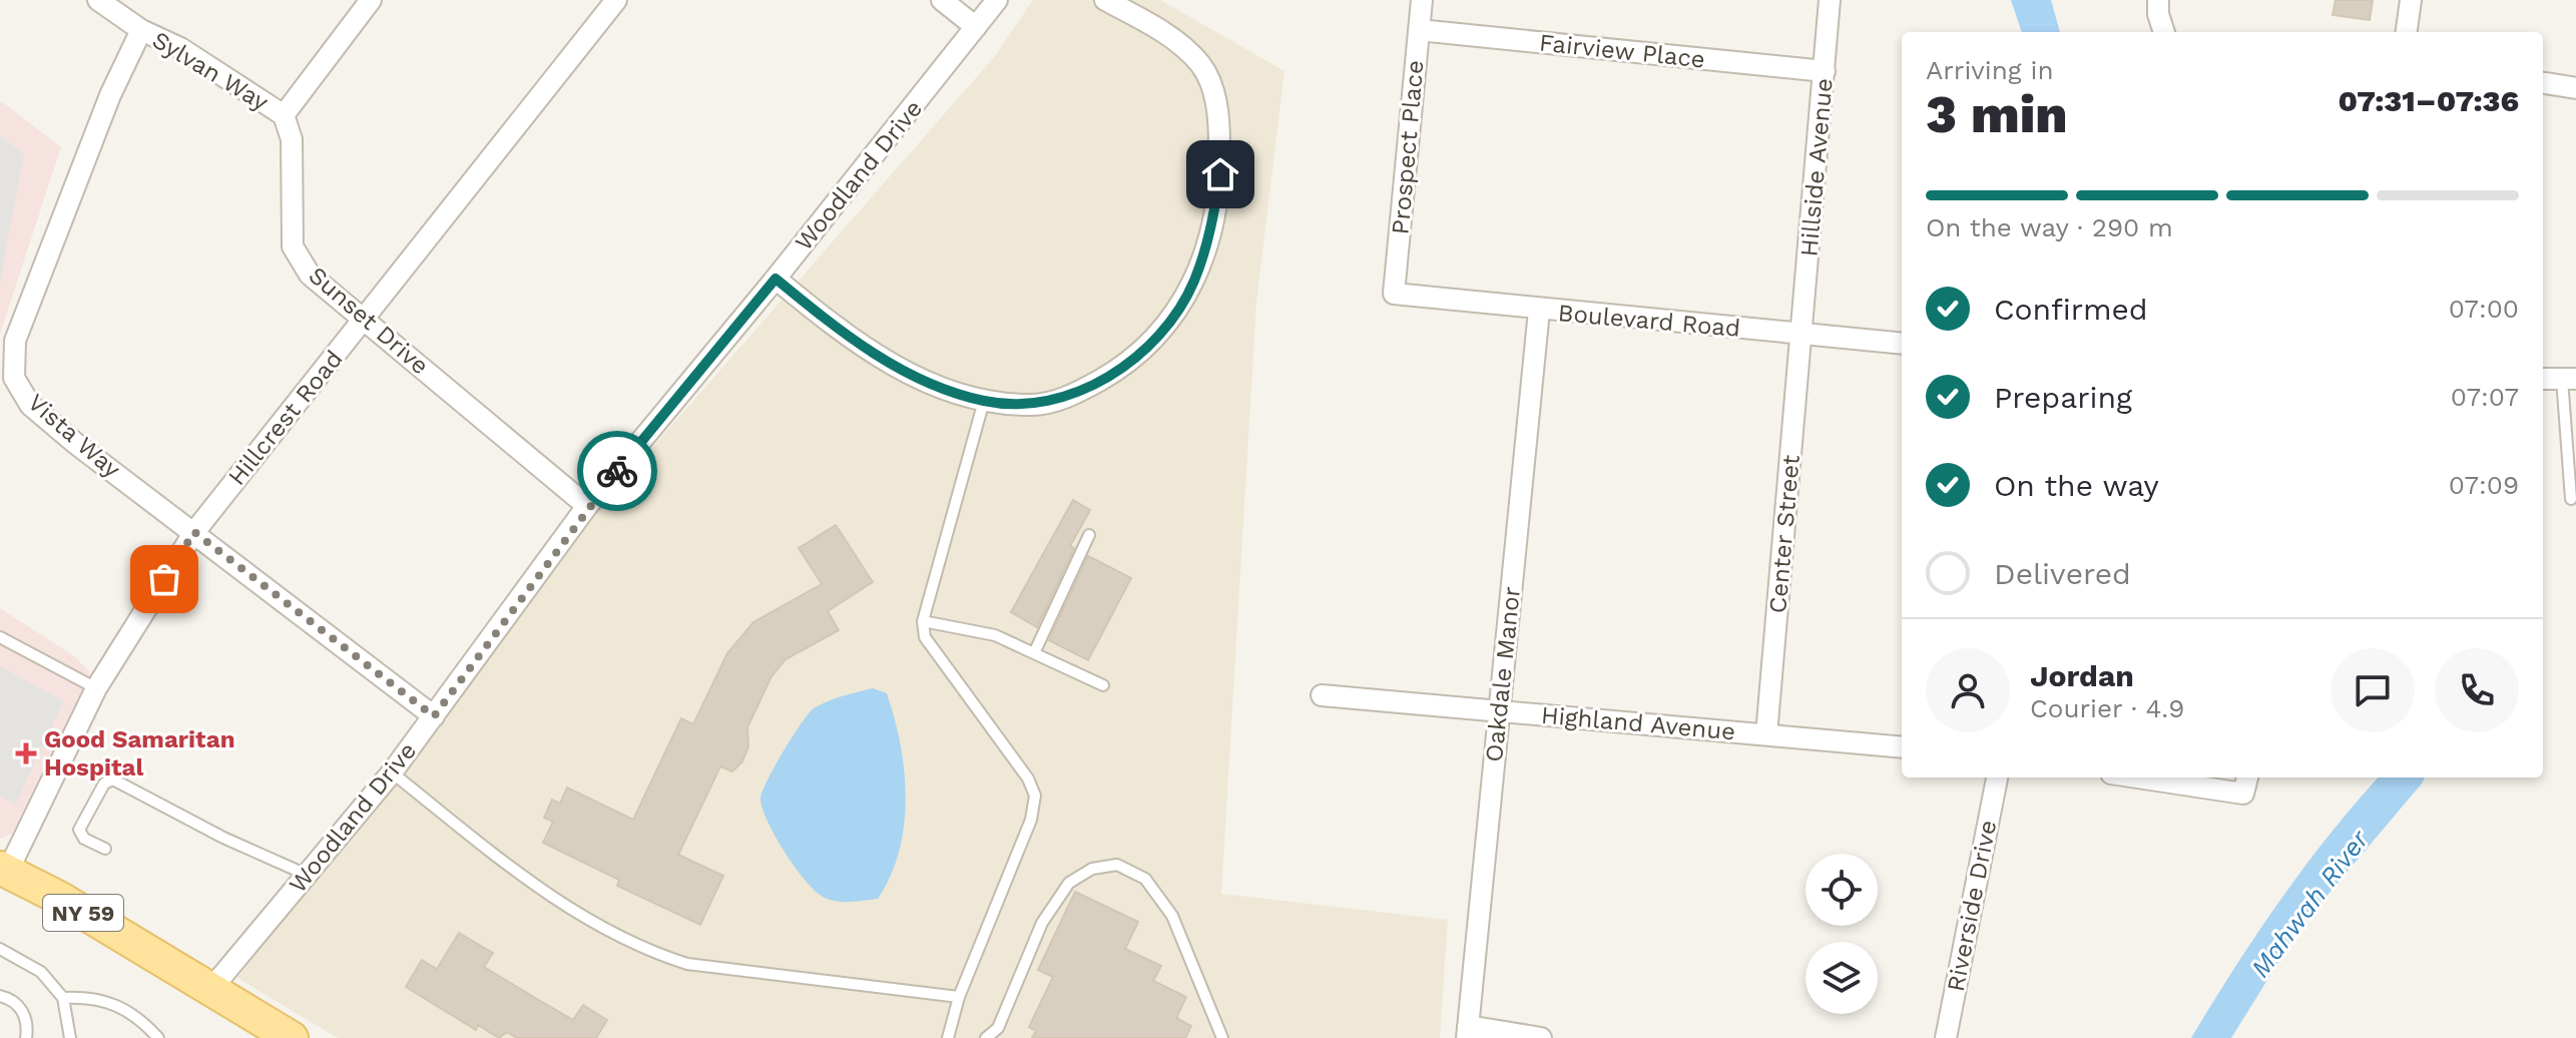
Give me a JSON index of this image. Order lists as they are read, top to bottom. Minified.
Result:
{"streets":{"main road":["NY 59"],"street":["Fairview Place","Sylvan Way","Prospect Place","Hillside Avenue","Woodland Drive","Sunset Drive","Boulevard Road","Hillcrest Road","Vista Way","Center Street","Oakdale Manor","Highland Avenue","Riverside Drive"]},"crossings":[["Fairview Place","Prospect Place"],["Fairview Place","Hillside Avenue"],["Sylvan Way","Sunset Drive"],["Sylvan Way","Vista Way"],["Prospect Place","Boulevard Road"],["Hillside Avenue","Boulevard Road"],["Hillside Avenue","Center Street"],["Woodland Drive","Sunset Drive"],["Woodland Drive","Vista Way"],["Woodland Drive","NY 59"],["Sunset Drive","Hillcrest Road"],["Boulevard Road","Center Street"],["Boulevard Road","Oakdale Manor"],["Hillcrest Road","Vista Way"],["Hillcrest Road","NY 59"],["Center Street","Highland Avenue"],["Oakdale Manor","Highland Avenue"]],"water":["Mahwah River"],"places":{"health":["Good Samaritan Hospital"]},"page":{"heading":["3 min","Arriving in","07:31–07:36"],"panel":["Jordan","Courier · 4.9"],"bar":"On the way · 290 m","list":[["Confirmed","07:00"],["Preparing","07:07"],["On the way","07:09"],"Delivered"]}}
